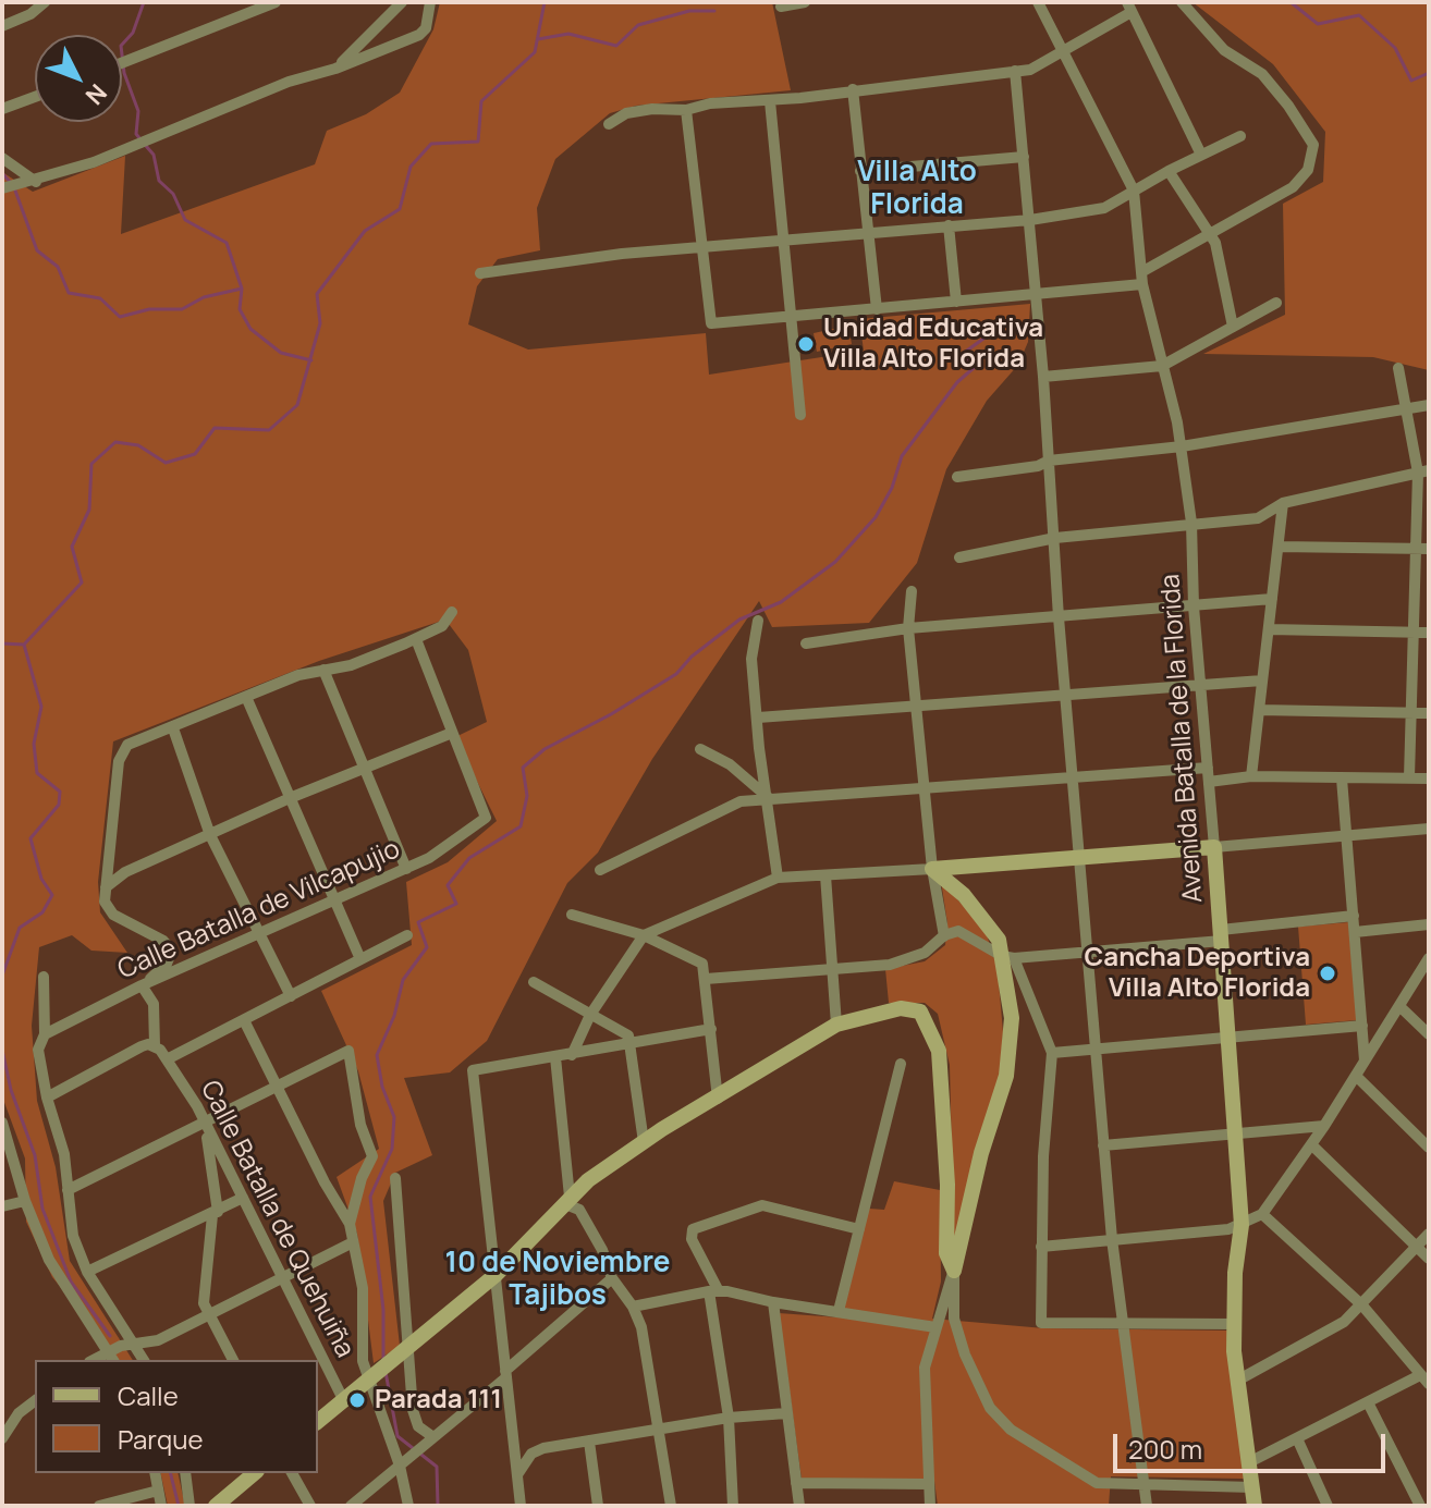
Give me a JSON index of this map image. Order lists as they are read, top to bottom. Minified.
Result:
{"streets":{"street":["Avenida Batalla de la Florida","Calle Batalla de Vilcapujio","Calle Batalla de Quehuiña"]},"districts":["Villa Alto Florida","10 de Noviembre Tajibos"],"places":["Unidad Educativa Villa Alto Florida","Cancha Deportiva Villa Alto Florida","Parada 111"],"legend":["Calle","Parque"],"scale_bar":"200 m","north":"bottom right"}
